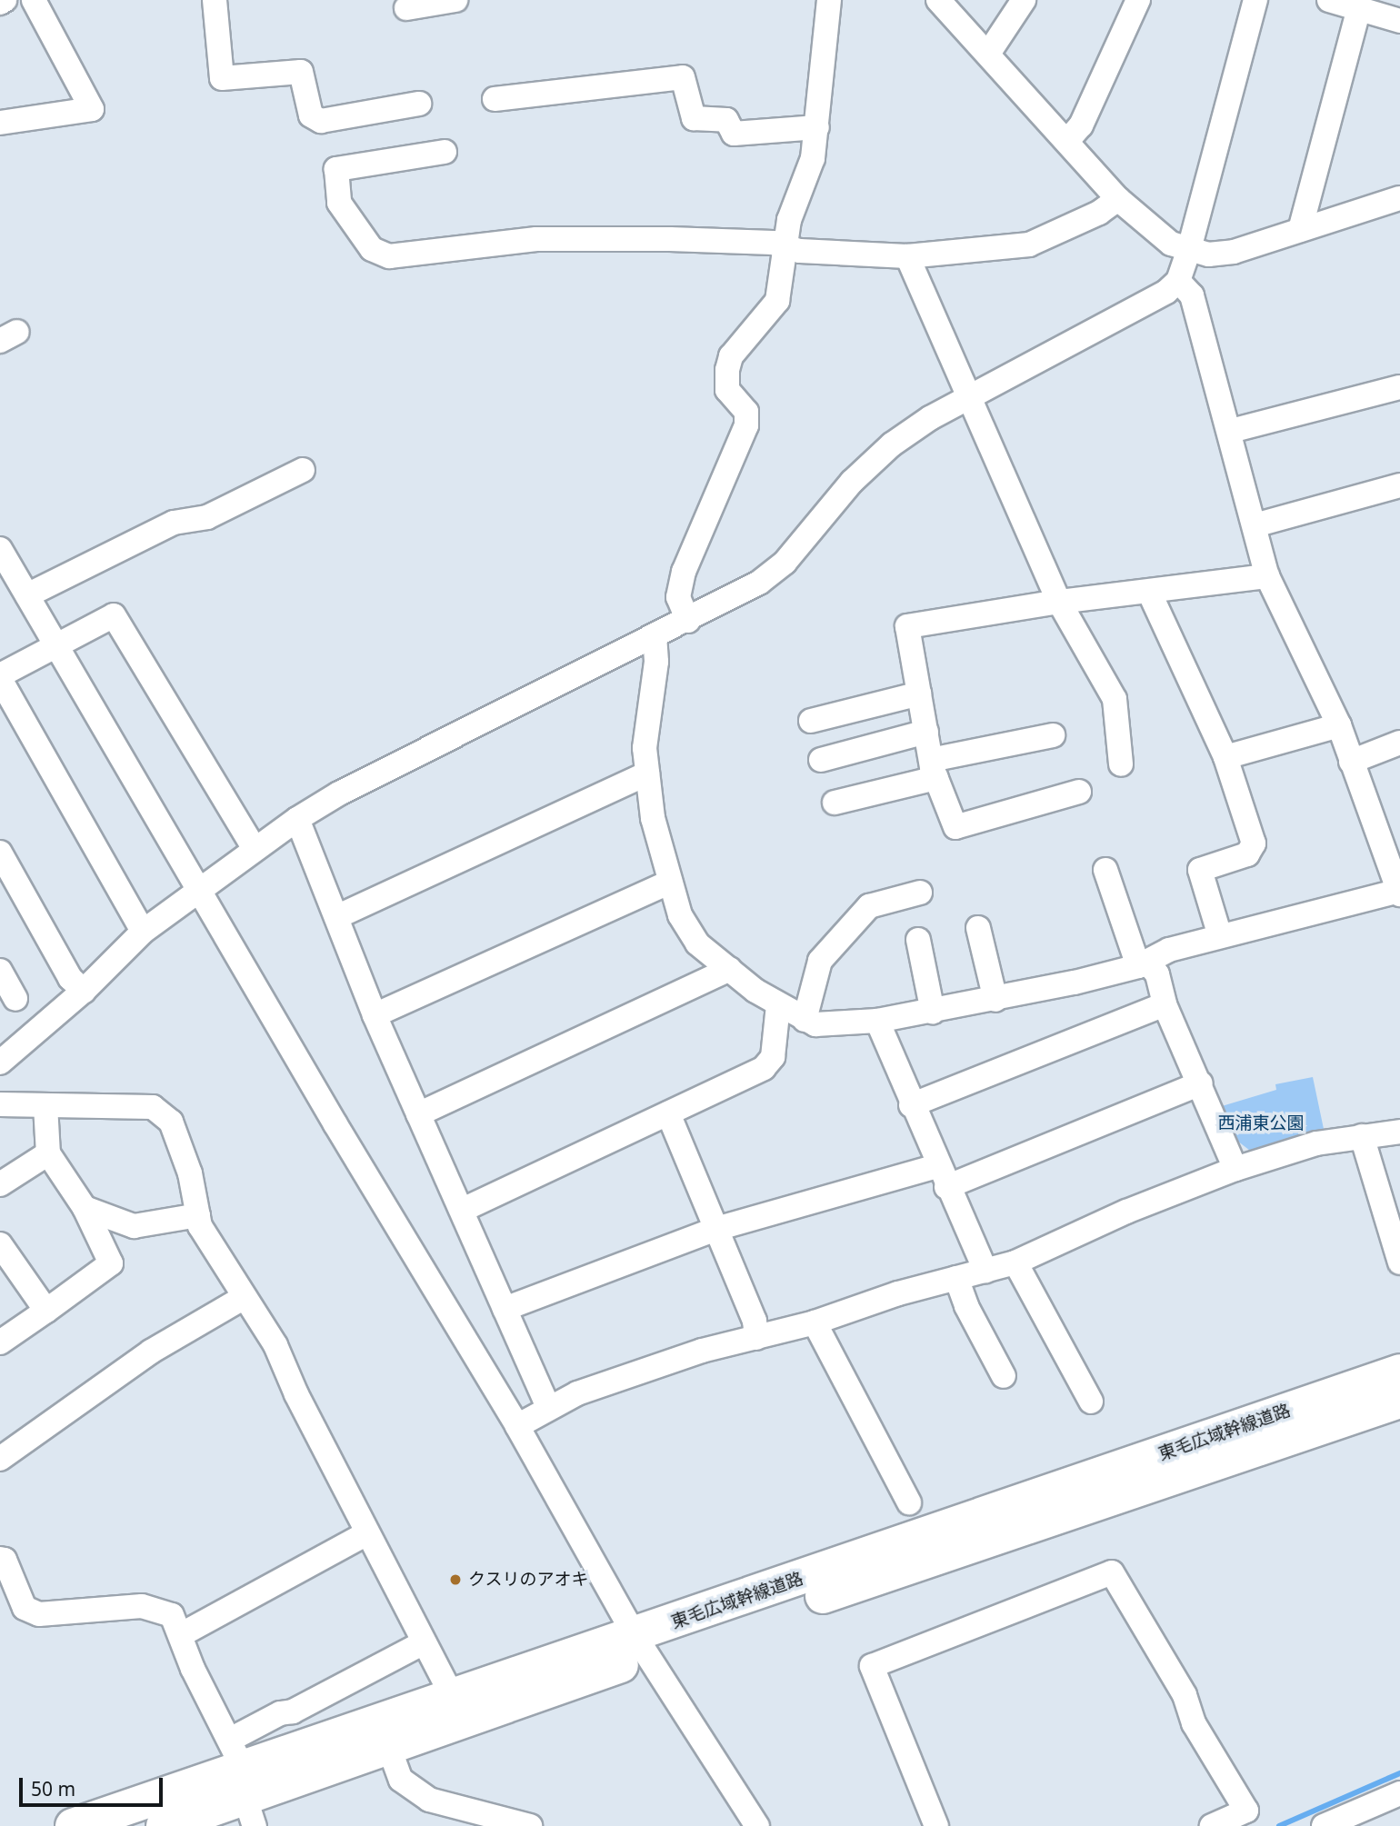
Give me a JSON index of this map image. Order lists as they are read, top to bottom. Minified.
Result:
{"streets":{"highway":["東毛広域幹線道路"]},"parks":["西浦東公園"],"places":["クスリのアオキ"],"scale_bar":"50 m"}
